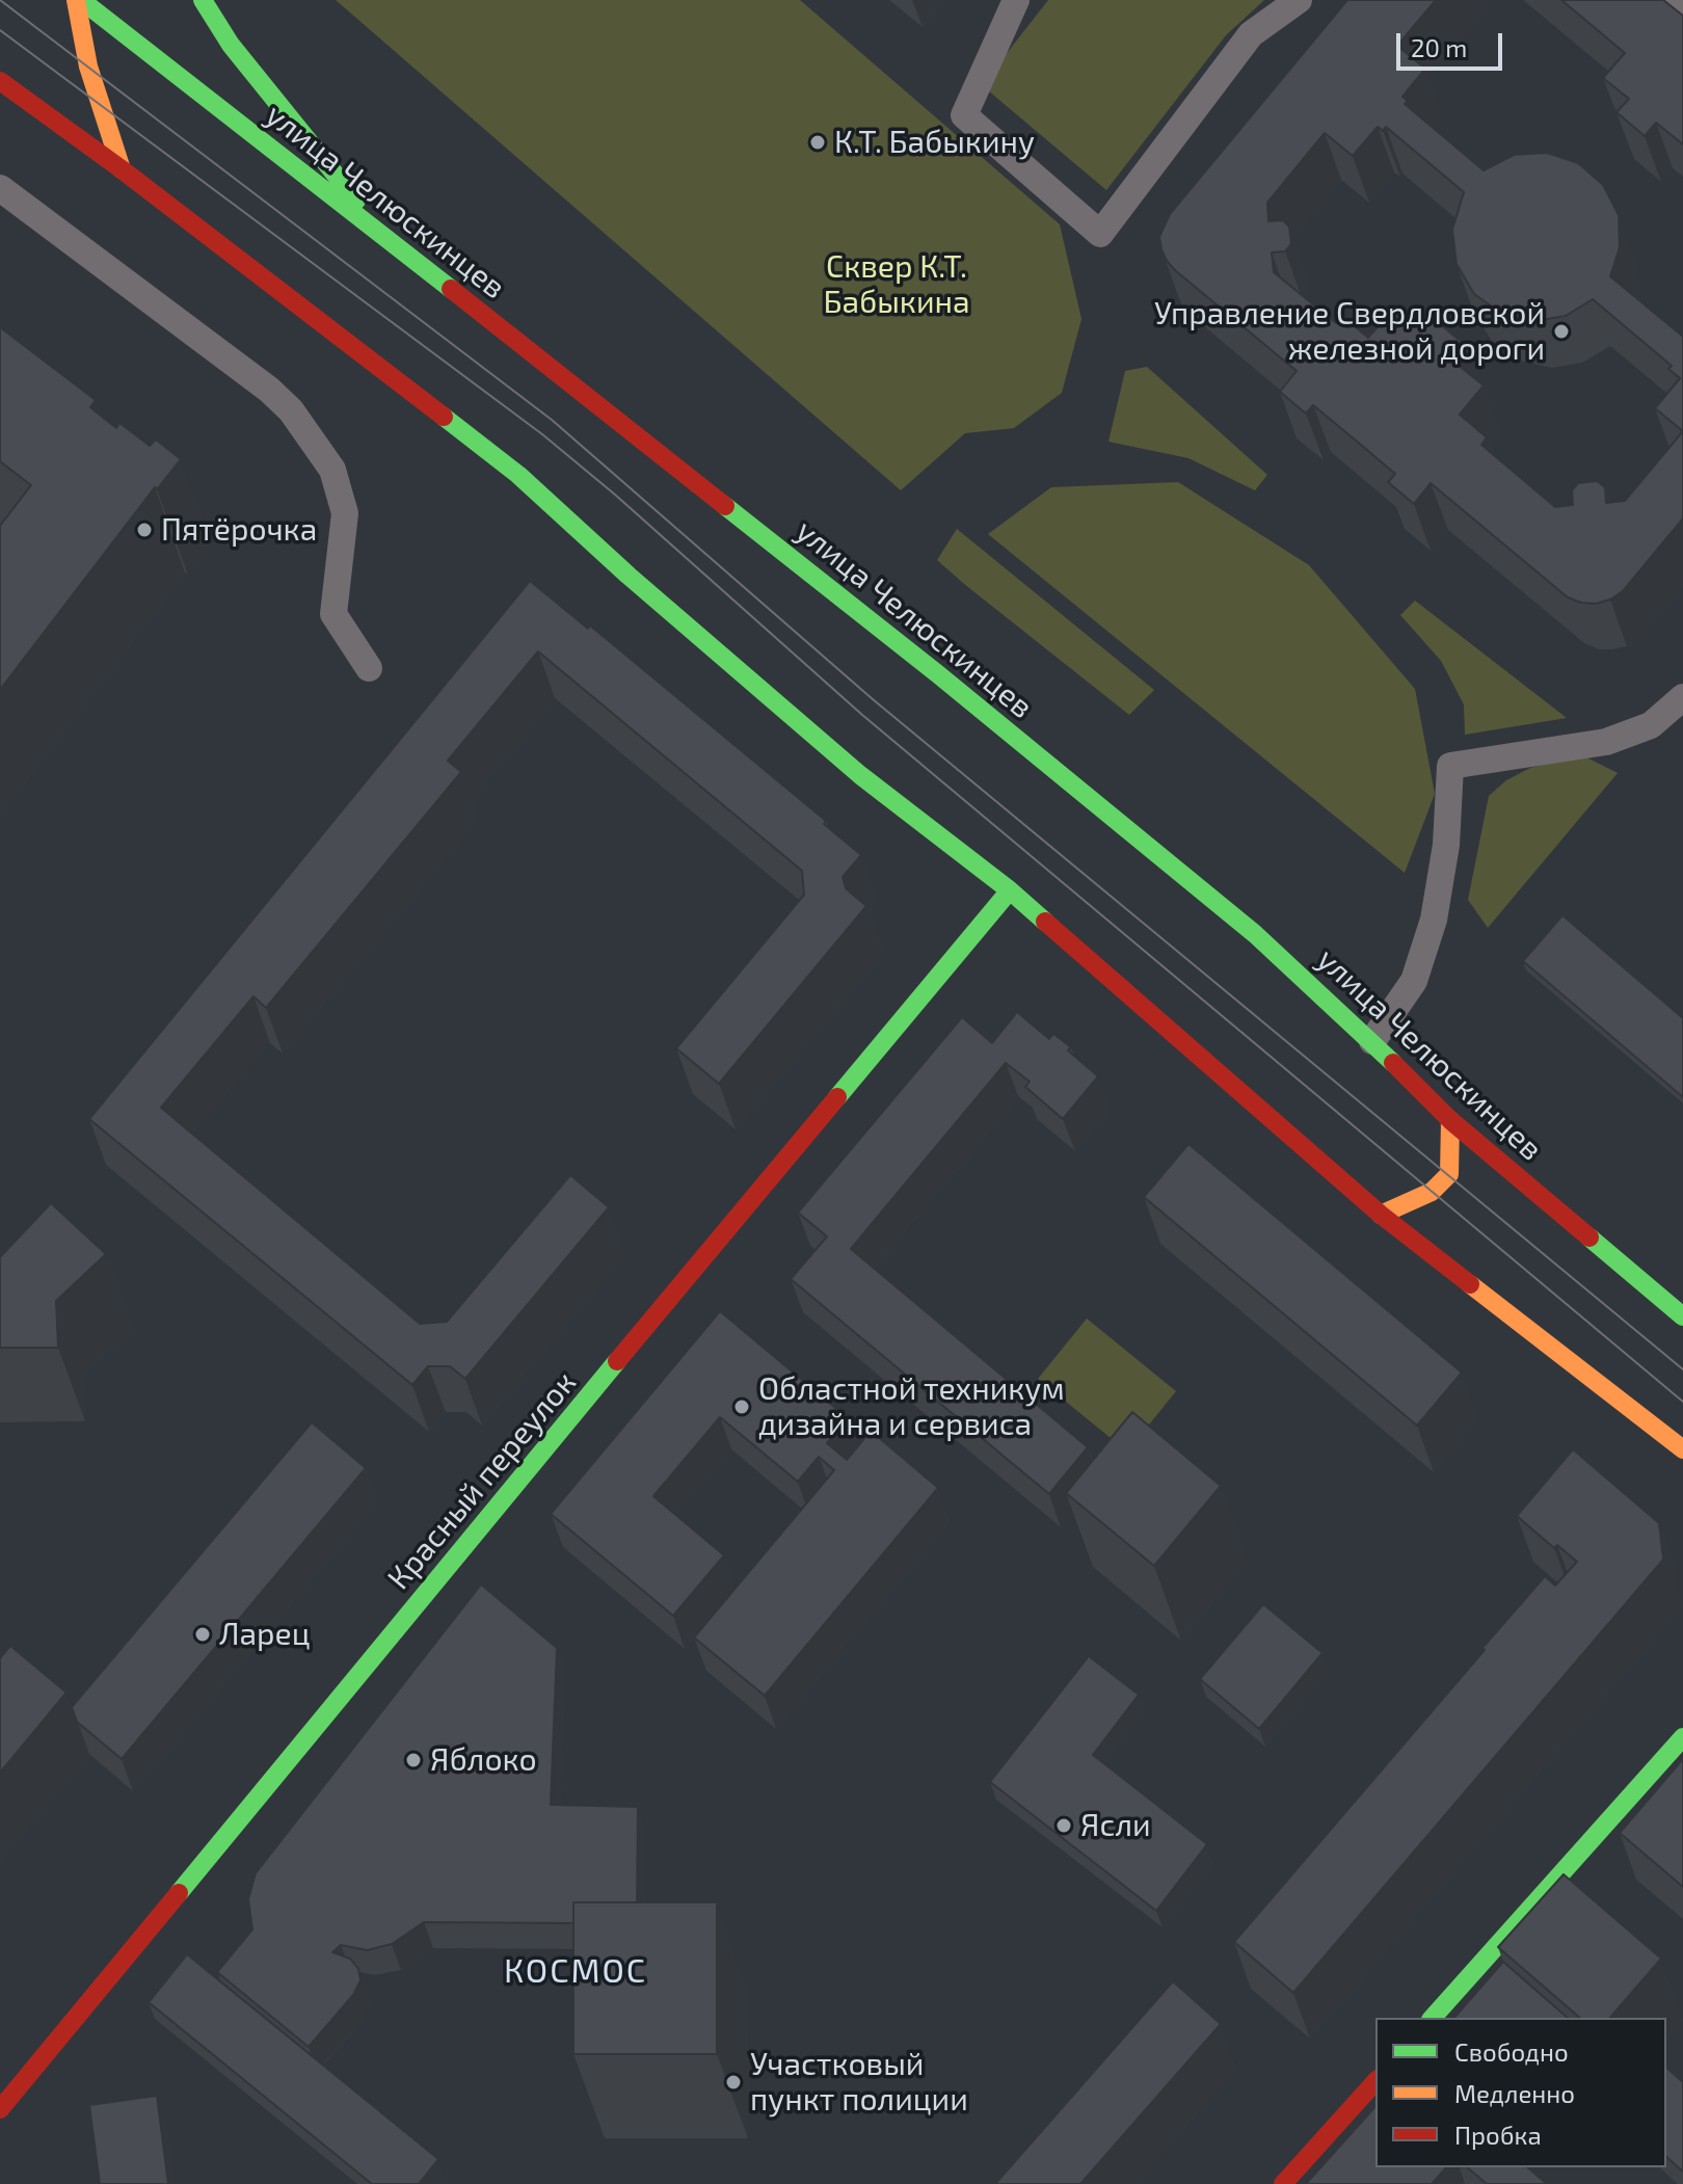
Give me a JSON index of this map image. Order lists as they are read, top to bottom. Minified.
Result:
{"streets":{"main road":["улица Челюскинцев","Красный переулок"]},"districts":["КОСМОС"],"parks":["Сквер К.Т. Бабыкина"],"places":["К.Т. Бабыкину","Управление Свердловской железной дороги","Пятёрочка","Областной техникум дизайна и сервиса","Ларец","Яблоко","Ясли","Участковый пункт полиции"],"legend":["Свободно","Медленно","Пробка"],"scale_bar":"20 m"}
